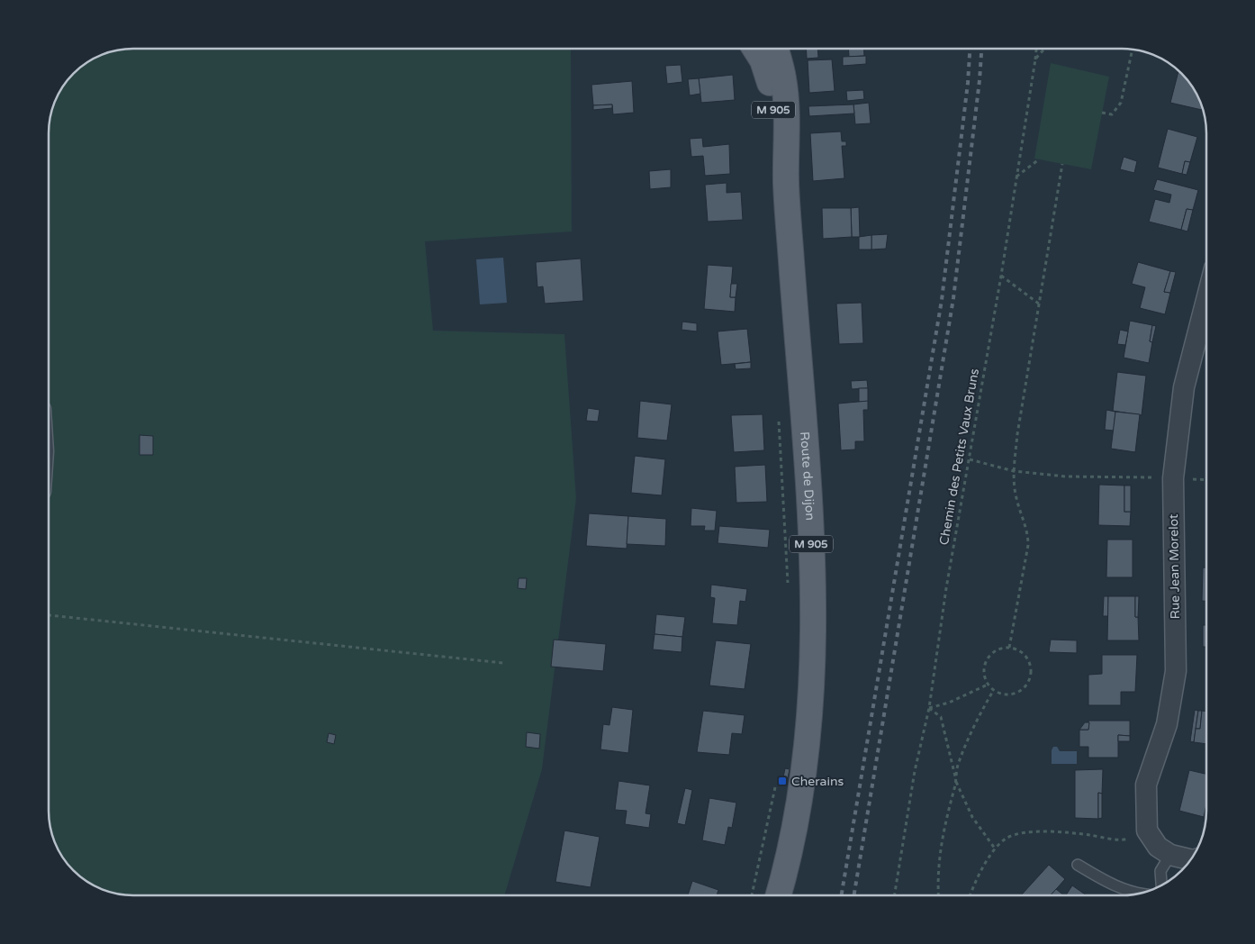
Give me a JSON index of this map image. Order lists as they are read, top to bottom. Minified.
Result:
{"streets":{"main road":["M 905","Route de Dijon"],"street":["Rue Jean Morelot"],"path":["Chemin des Petits Vaux Bruns"]},"places":{"transit":["Cherains"]}}
